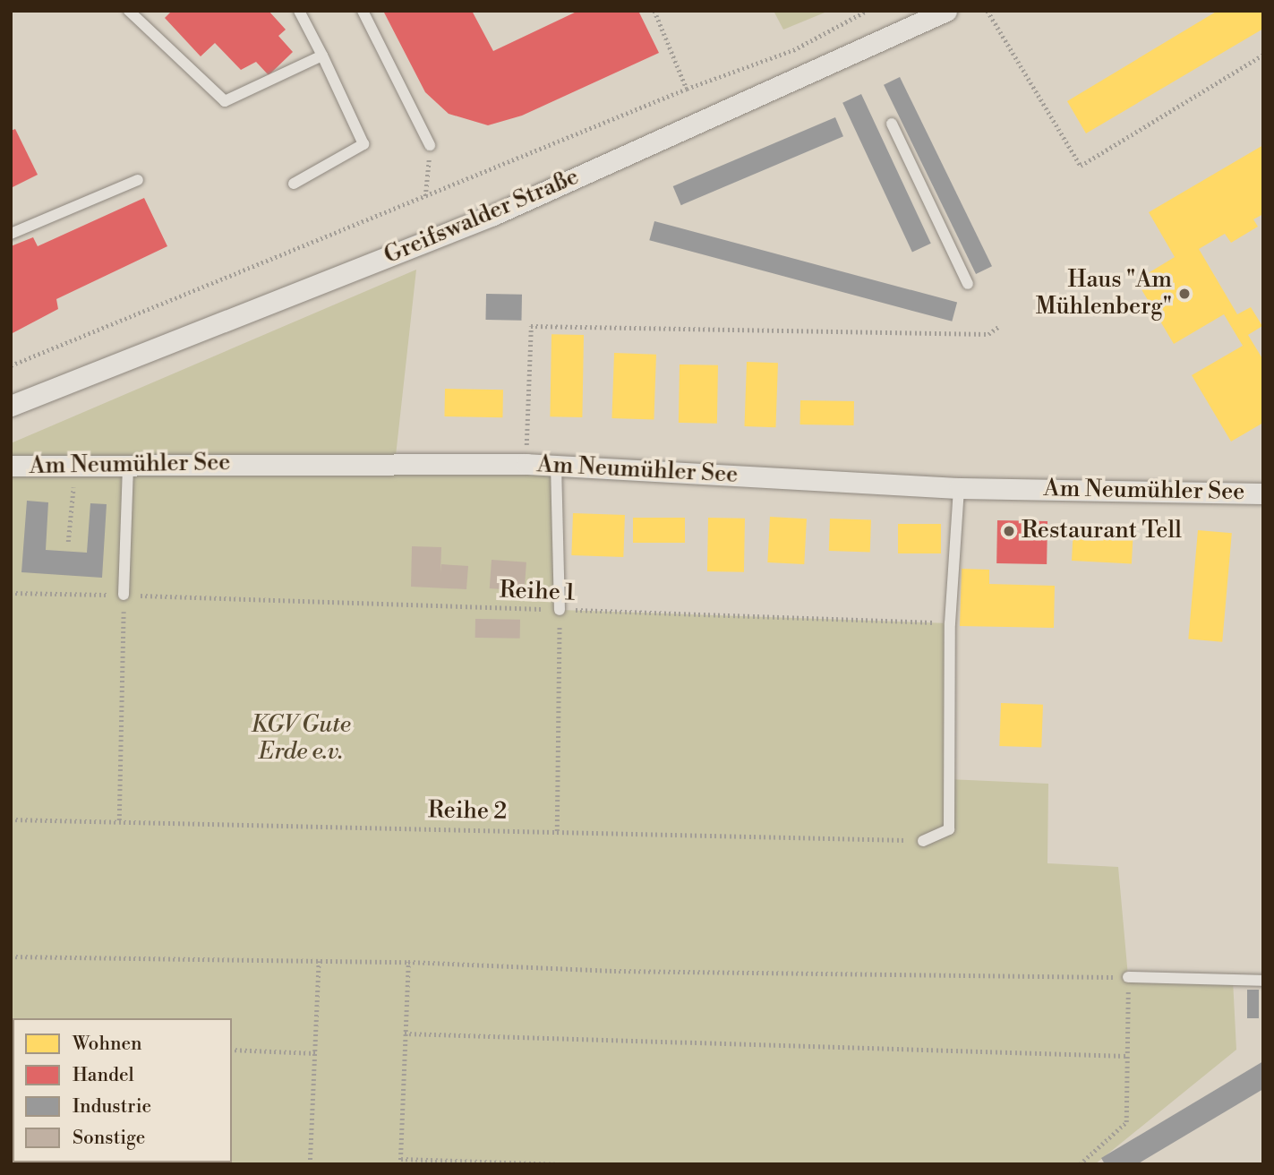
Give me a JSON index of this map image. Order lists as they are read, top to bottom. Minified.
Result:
{"streets":{"street":["Greifswalder Straße","Am Neumühler See"],"path":["Reihe 1","Reihe 2"]},"parks":["KGV Gute Erde e.v."],"places":["Haus \"Am Mühlenberg\"","Restaurant Tell"],"legend":["Wohnen","Handel","Industrie","Sonstige"]}
